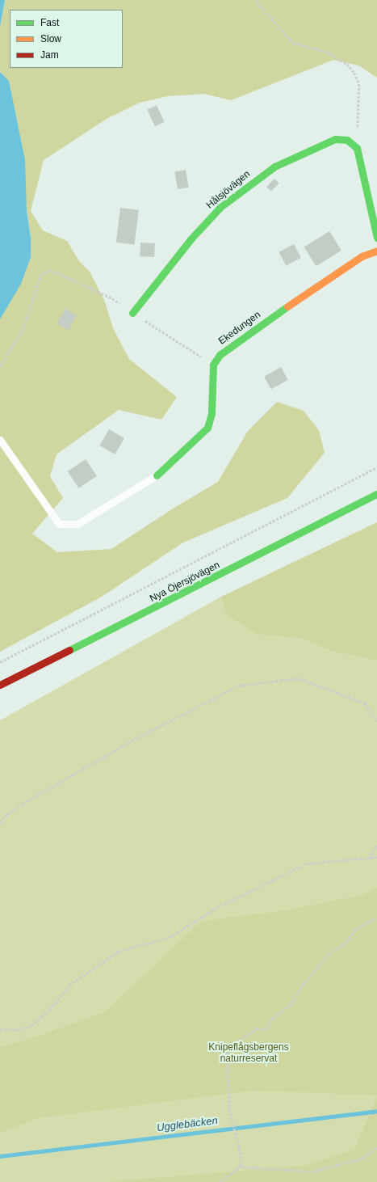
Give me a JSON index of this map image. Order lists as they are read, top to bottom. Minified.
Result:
{"streets":{"street":["Hålsjövägen","Ekedungen","Nya Öjersjövägen"]},"water":["Ugglebäcken"],"parks":["Knipeflågsbergens naturreservat"],"legend":["Fast","Slow","Jam"]}
